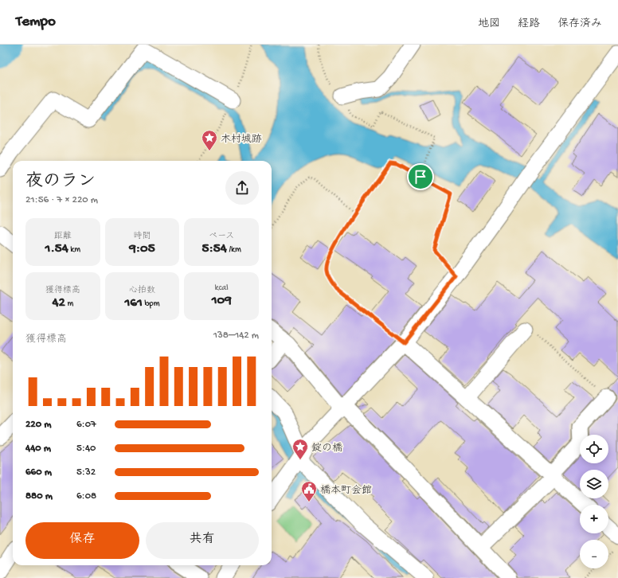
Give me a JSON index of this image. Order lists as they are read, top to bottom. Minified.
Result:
{"places":{"place":["木村城跡","錠の橋"],"public building":["橋本町会館"]},"page":{"header":"Tempo","nav":["地図","経路","保存済み"],"heading":["夜のラン","21:56 · 7 × 220 m"],"stats":[["距離","1.54 km"],["時間","9:05"],["ペース","5:54 /km"],["獲得標高","42 m"],["心拍数","161 bpm"],["kcal","109"]],"chart":["獲得標高","138–142 m"],"list":[{"name":"220 m","note":"6:07"},{"name":"440 m","note":"5:40"},{"name":"660 m","note":"5:32"},{"name":"880 m","note":"6:08"}],"map_buttons":["+","−"],"buttons":["保存","共有"]}}
